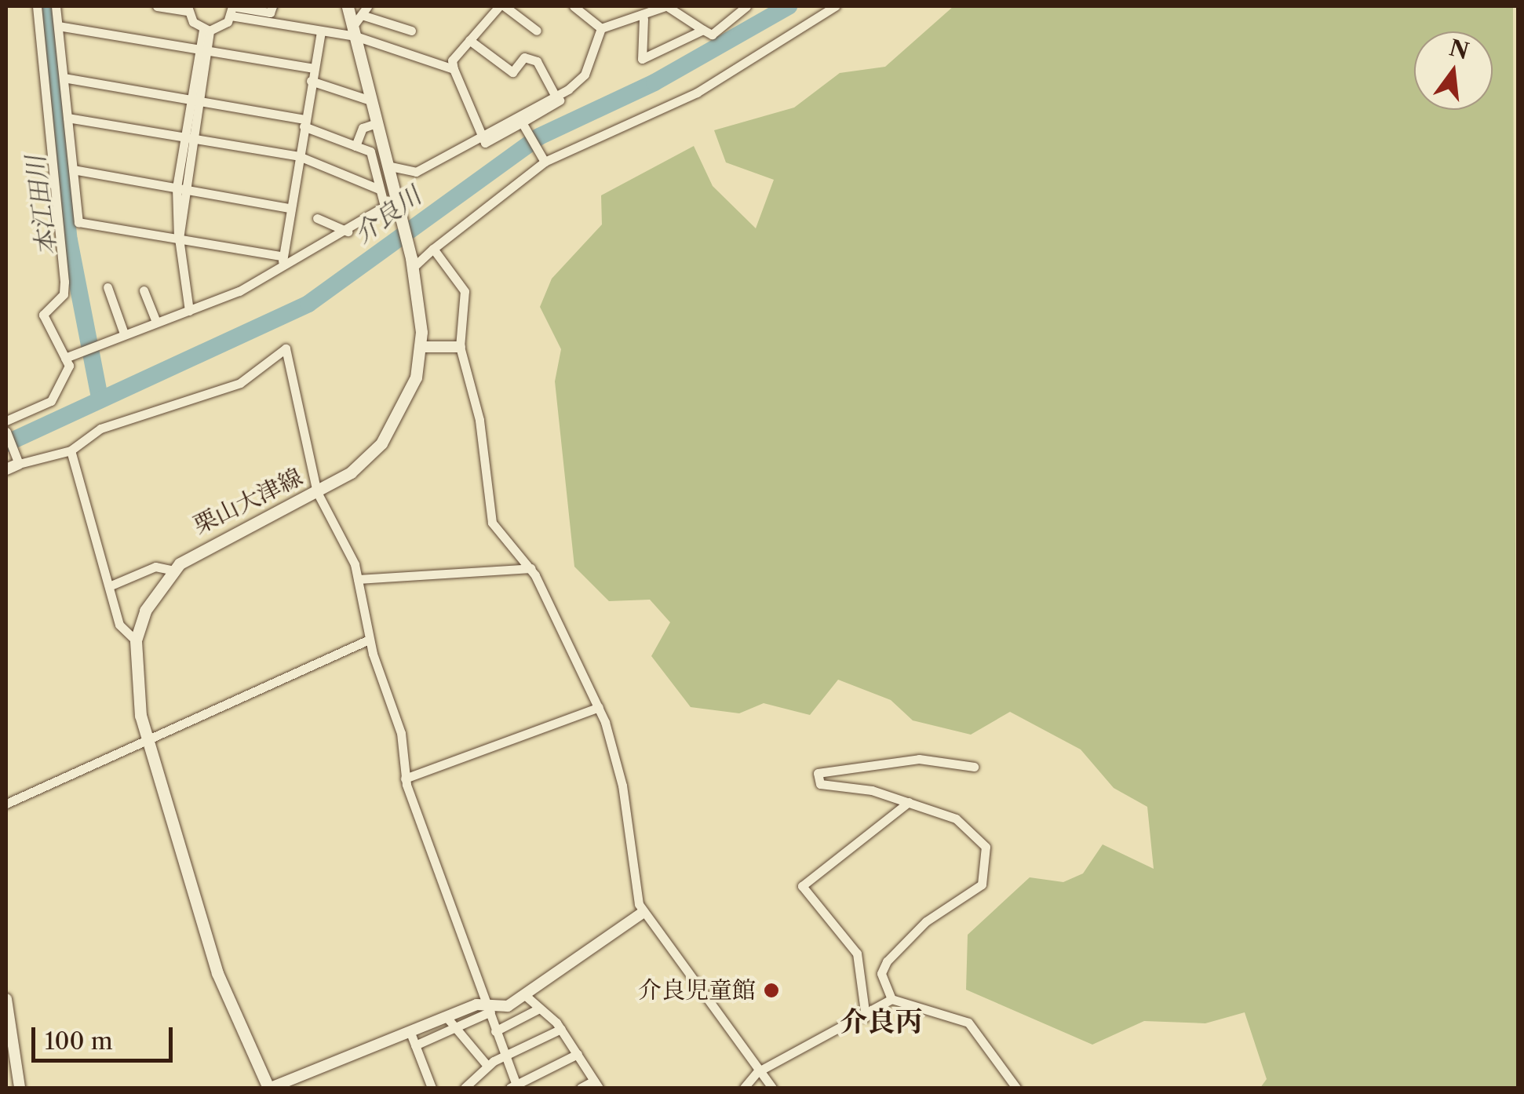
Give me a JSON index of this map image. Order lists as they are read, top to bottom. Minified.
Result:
{"streets":{"main road":["栗山大津線"]},"districts":["介良丙"],"water":["本江田川","介良川"],"places":["介良児童館"],"scale_bar":"100 m","north":"top"}
